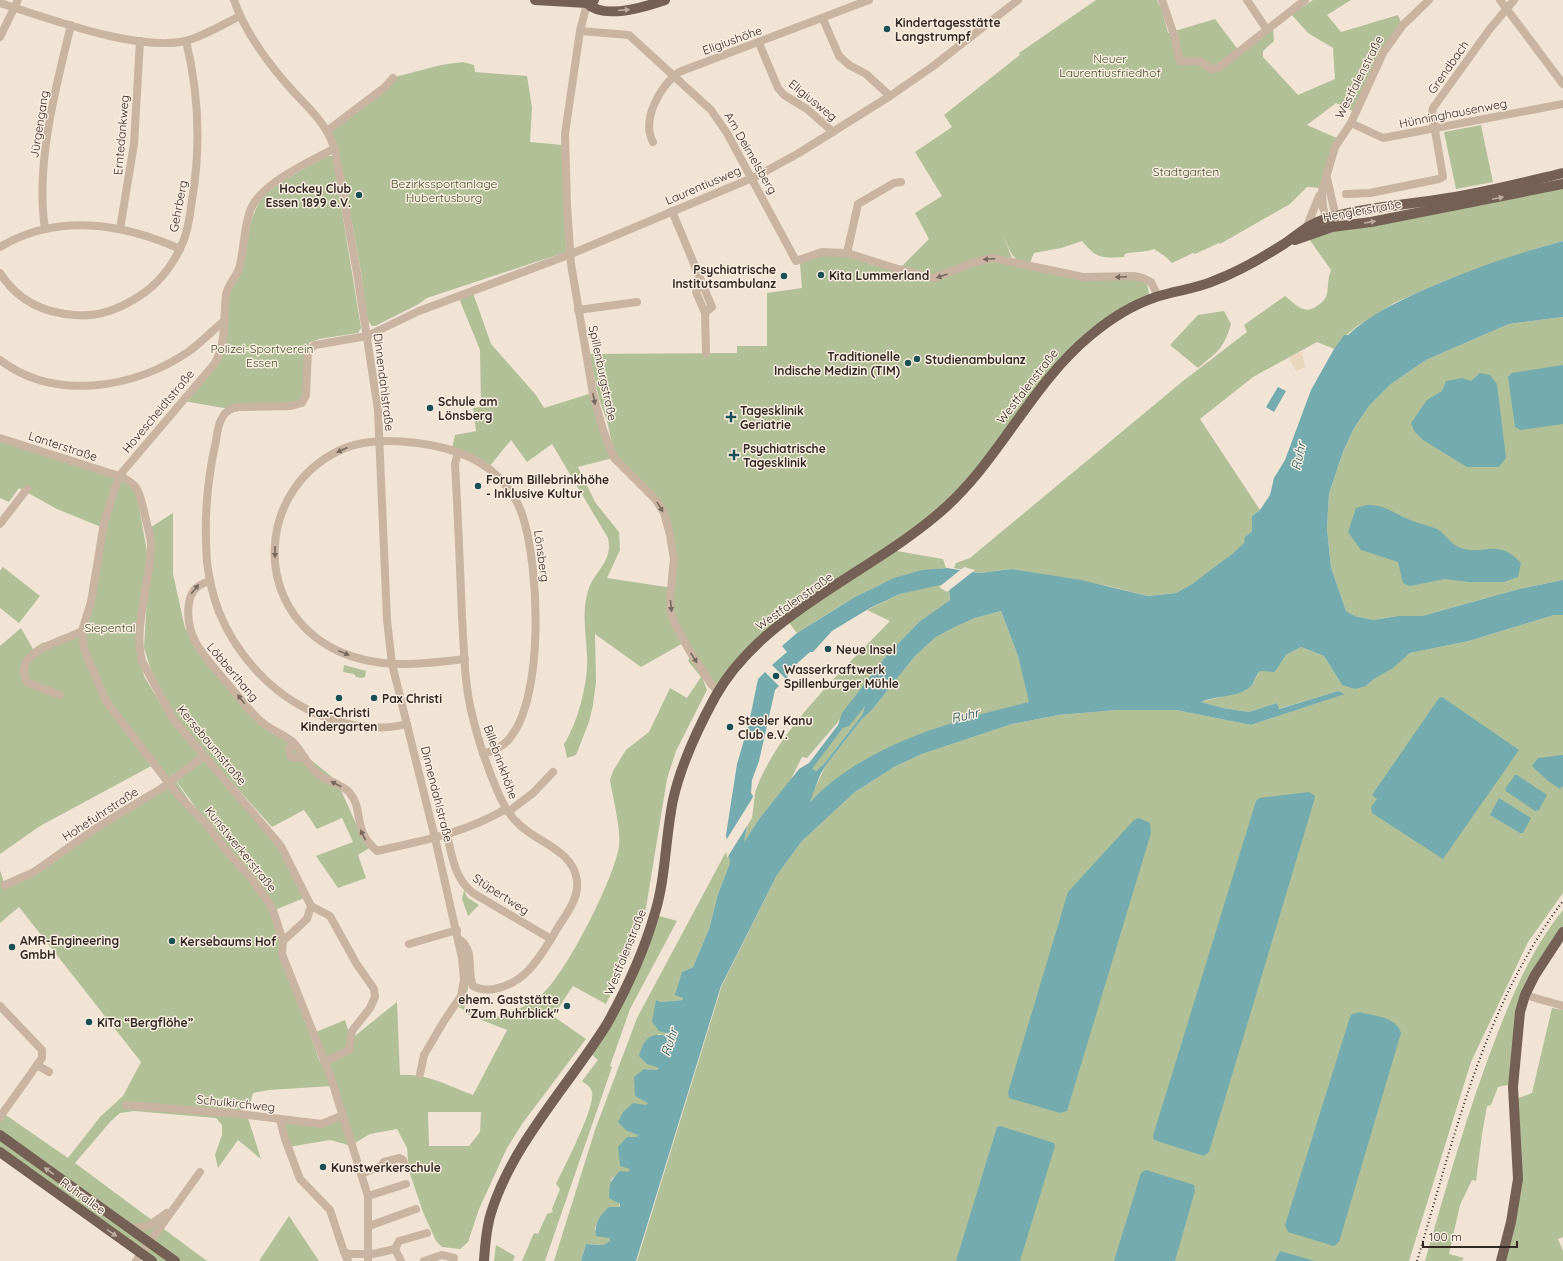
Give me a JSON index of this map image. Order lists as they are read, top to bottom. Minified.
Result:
{"streets":{"main road":["Westfalenstraße","Henglerstraße","Ruhrallee"],"street":["Eligiushöhe","Grendbach","Eligiusweg","Hünninghausenweg","Jürgengang","Erntedankweg","Am Deimelsberg","Laurentiusweg","Gehrberg","Spillenburgstraße","Dinnendahlstraße","Hovescheidtstraße","Lanterstraße","Lönsberg","Löbberthang","Kersebaumstraße","Billebrinkhöhe","Hohefuhrstraße","Kunstwerkerstraße","Stüpertweg","Schulkirchweg"]},"crossings":[["Eligiushöhe","Eligiusweg"],["Eligiushöhe","Am Deimelsberg"],["Grendbach","Hünninghausenweg"],["Grendbach","Henglerstraße"],["Westfalenstraße","Hünninghausenweg"],["Westfalenstraße","Am Deimelsberg"],["Westfalenstraße","Henglerstraße"],["Westfalenstraße","Spillenburgstraße"],["Eligiusweg","Laurentiusweg"],["Am Deimelsberg","Laurentiusweg"],["Am Deimelsberg","Spillenburgstraße"],["Laurentiusweg","Spillenburgstraße"],["Laurentiusweg","Dinnendahlstraße"],["Laurentiusweg","Löbberthang"],["Dinnendahlstraße","Hovescheidtstraße"],["Dinnendahlstraße","Lönsberg"],["Dinnendahlstraße","Löbberthang"],["Dinnendahlstraße","Billebrinkhöhe"],["Hovescheidtstraße","Lanterstraße"],["Hovescheidtstraße","Kersebaumstraße"],["Hovescheidtstraße","Kunstwerkerstraße"],["Lanterstraße","Kersebaumstraße"],["Lanterstraße","Kunstwerkerstraße"],["Lönsberg","Billebrinkhöhe"],["Löbberthang","Billebrinkhöhe"],["Löbberthang","Stüpertweg"],["Kersebaumstraße","Hohefuhrstraße"],["Kersebaumstraße","Kunstwerkerstraße"],["Billebrinkhöhe","Stüpertweg"],["Hohefuhrstraße","Kunstwerkerstraße"],["Kunstwerkerstraße","Schulkirchweg"]],"one_way":["Am Deimelsberg","Spillenburgstraße","Löbberthang"],"water":["Ruhr"],"parks":["Neuer Laurentiusfriedhof","Stadtgarten","Bezirkssportanlage Hubertusburg","Polizei-Sportverein Essen","Siepental"],"places":{"other":["Kindertagesstätte Langstrumpf","Hockey Club Essen 1899 e.V.","Kita Lummerland","Psychiatrische Institutsambulanz","Studienambulanz","Traditionelle Indische Medizin (TIM)","Schule am Lönsberg","Forum Billebrinkhöhe - Inklusive Kultur","Neue Insel","Wasserkraftwerk Spillenburger Mühle","Pax-Christi Kindergarten","Pax Christi","Steeler Kanu Club e.V.","Kersebaums Hof","AMR-Engineering GmbH","ehem. Gaststätte \"Zum Ruhrblick\"","KiTa “Bergflöhe”","Kunstwerkerschule"],"health":["Tagesklinik Geriatrie","Psychiatrische Tagesklinik"]},"scale_bar":"100 m"}
